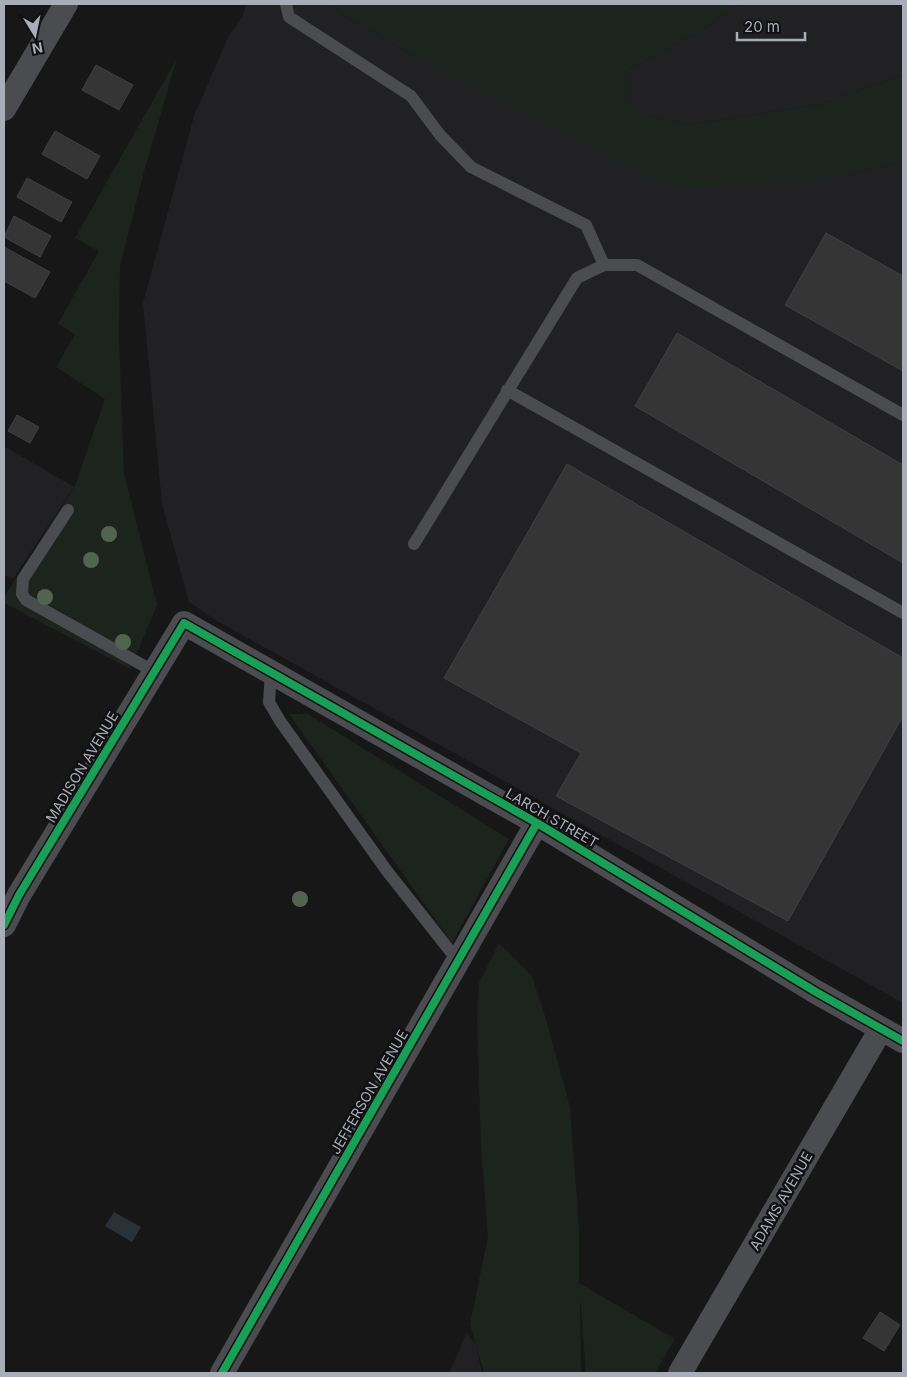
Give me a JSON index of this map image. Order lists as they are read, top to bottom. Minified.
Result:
{"streets":{"street":["MADISON AVENUE","LARCH STREET","JEFFERSON AVENUE","ADAMS AVENUE"]},"crossings":[["MADISON AVENUE","LARCH STREET"],["LARCH STREET","JEFFERSON AVENUE"],["LARCH STREET","ADAMS AVENUE"]],"scale_bar":"20 m","north":"bottom"}
